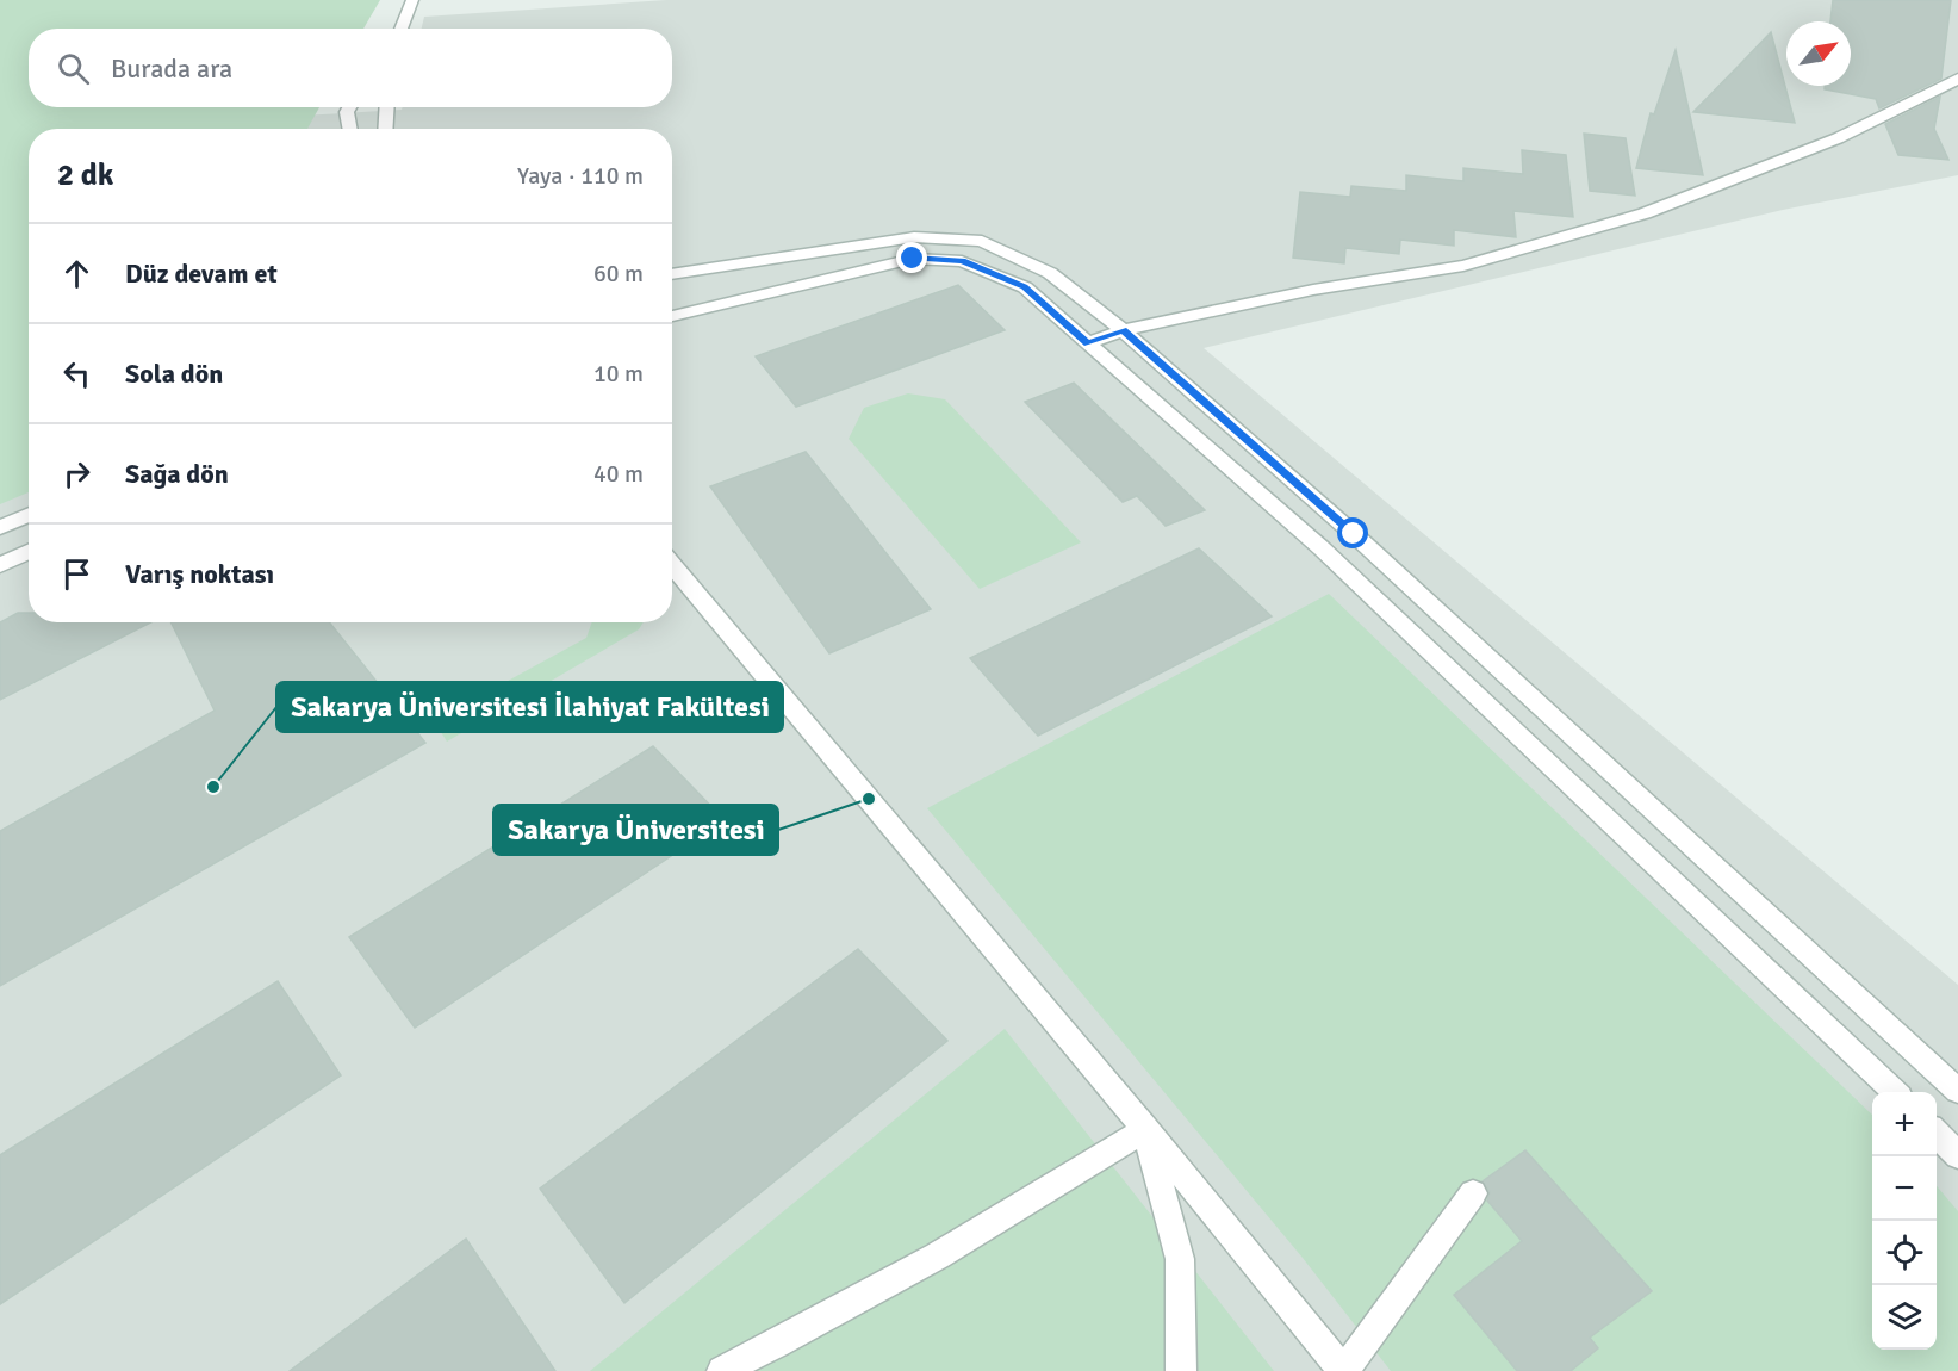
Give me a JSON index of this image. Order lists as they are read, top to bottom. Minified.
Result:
{"places":["Sakarya Üniversitesi İlahiyat Fakültesi","Sakarya Üniversitesi"],"north":"top right","page":{"search":"Burada ara","heading":["2 dk","Yaya · 110 m"],"list":[["Düz devam et","60 m"],["Sola dön","10 m"],["Sağa dön","40 m"],"Varış noktası"],"map_buttons":["+","−"]}}
